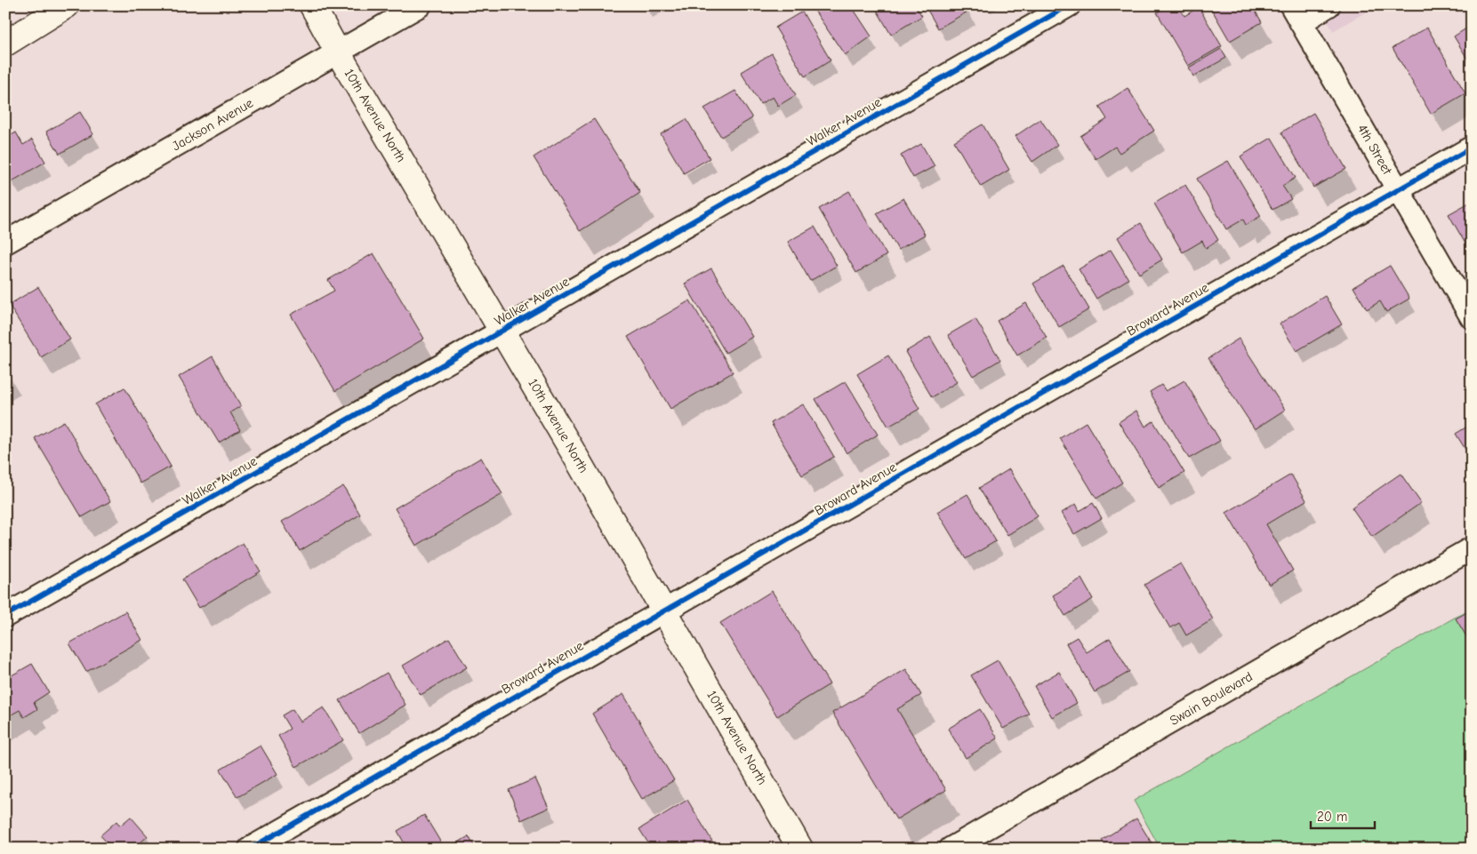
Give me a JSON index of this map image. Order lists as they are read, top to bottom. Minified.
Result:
{"streets":{"street":["10th Avenue North","Walker Avenue","Jackson Avenue","4th Street","Broward Avenue","Swain Boulevard"]},"crossings":[["10th Avenue North","Walker Avenue"],["10th Avenue North","Jackson Avenue"],["10th Avenue North","Broward Avenue"],["4th Street","Broward Avenue"]],"scale_bar":"20 m"}
